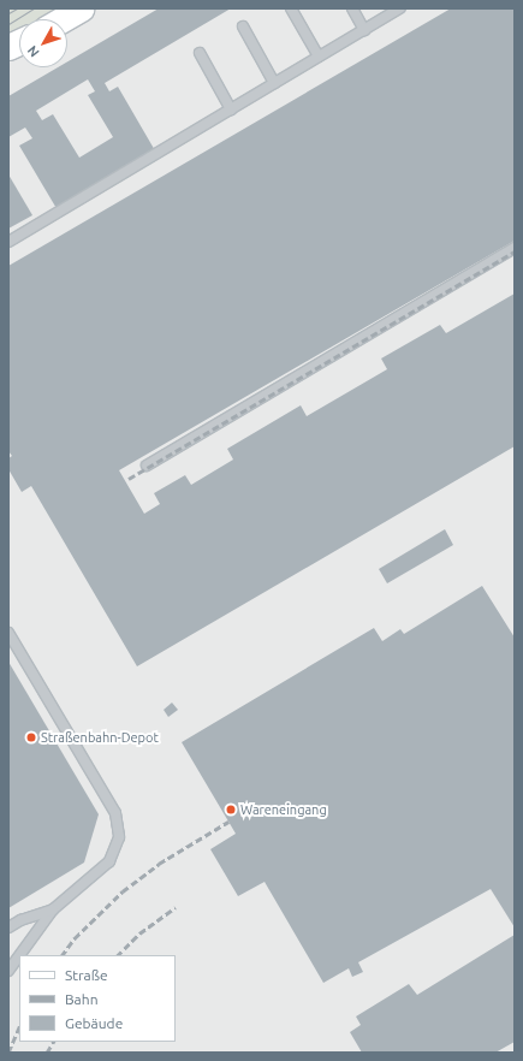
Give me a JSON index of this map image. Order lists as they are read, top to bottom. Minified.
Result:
{"places":["Straßenbahn-Depot","Wareneingang"],"legend":["Straße","Bahn","Gebäude"],"north":"bottom left"}
